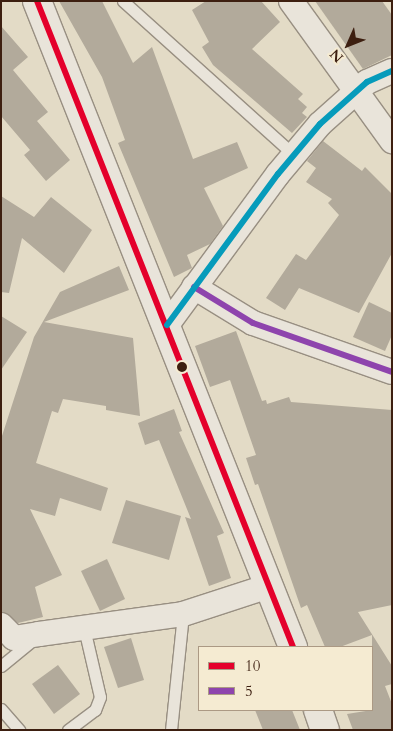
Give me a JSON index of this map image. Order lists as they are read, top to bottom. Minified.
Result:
{"lines":["transit line 10","transit line 5"],"legend":["10","5"],"north":"bottom left"}
